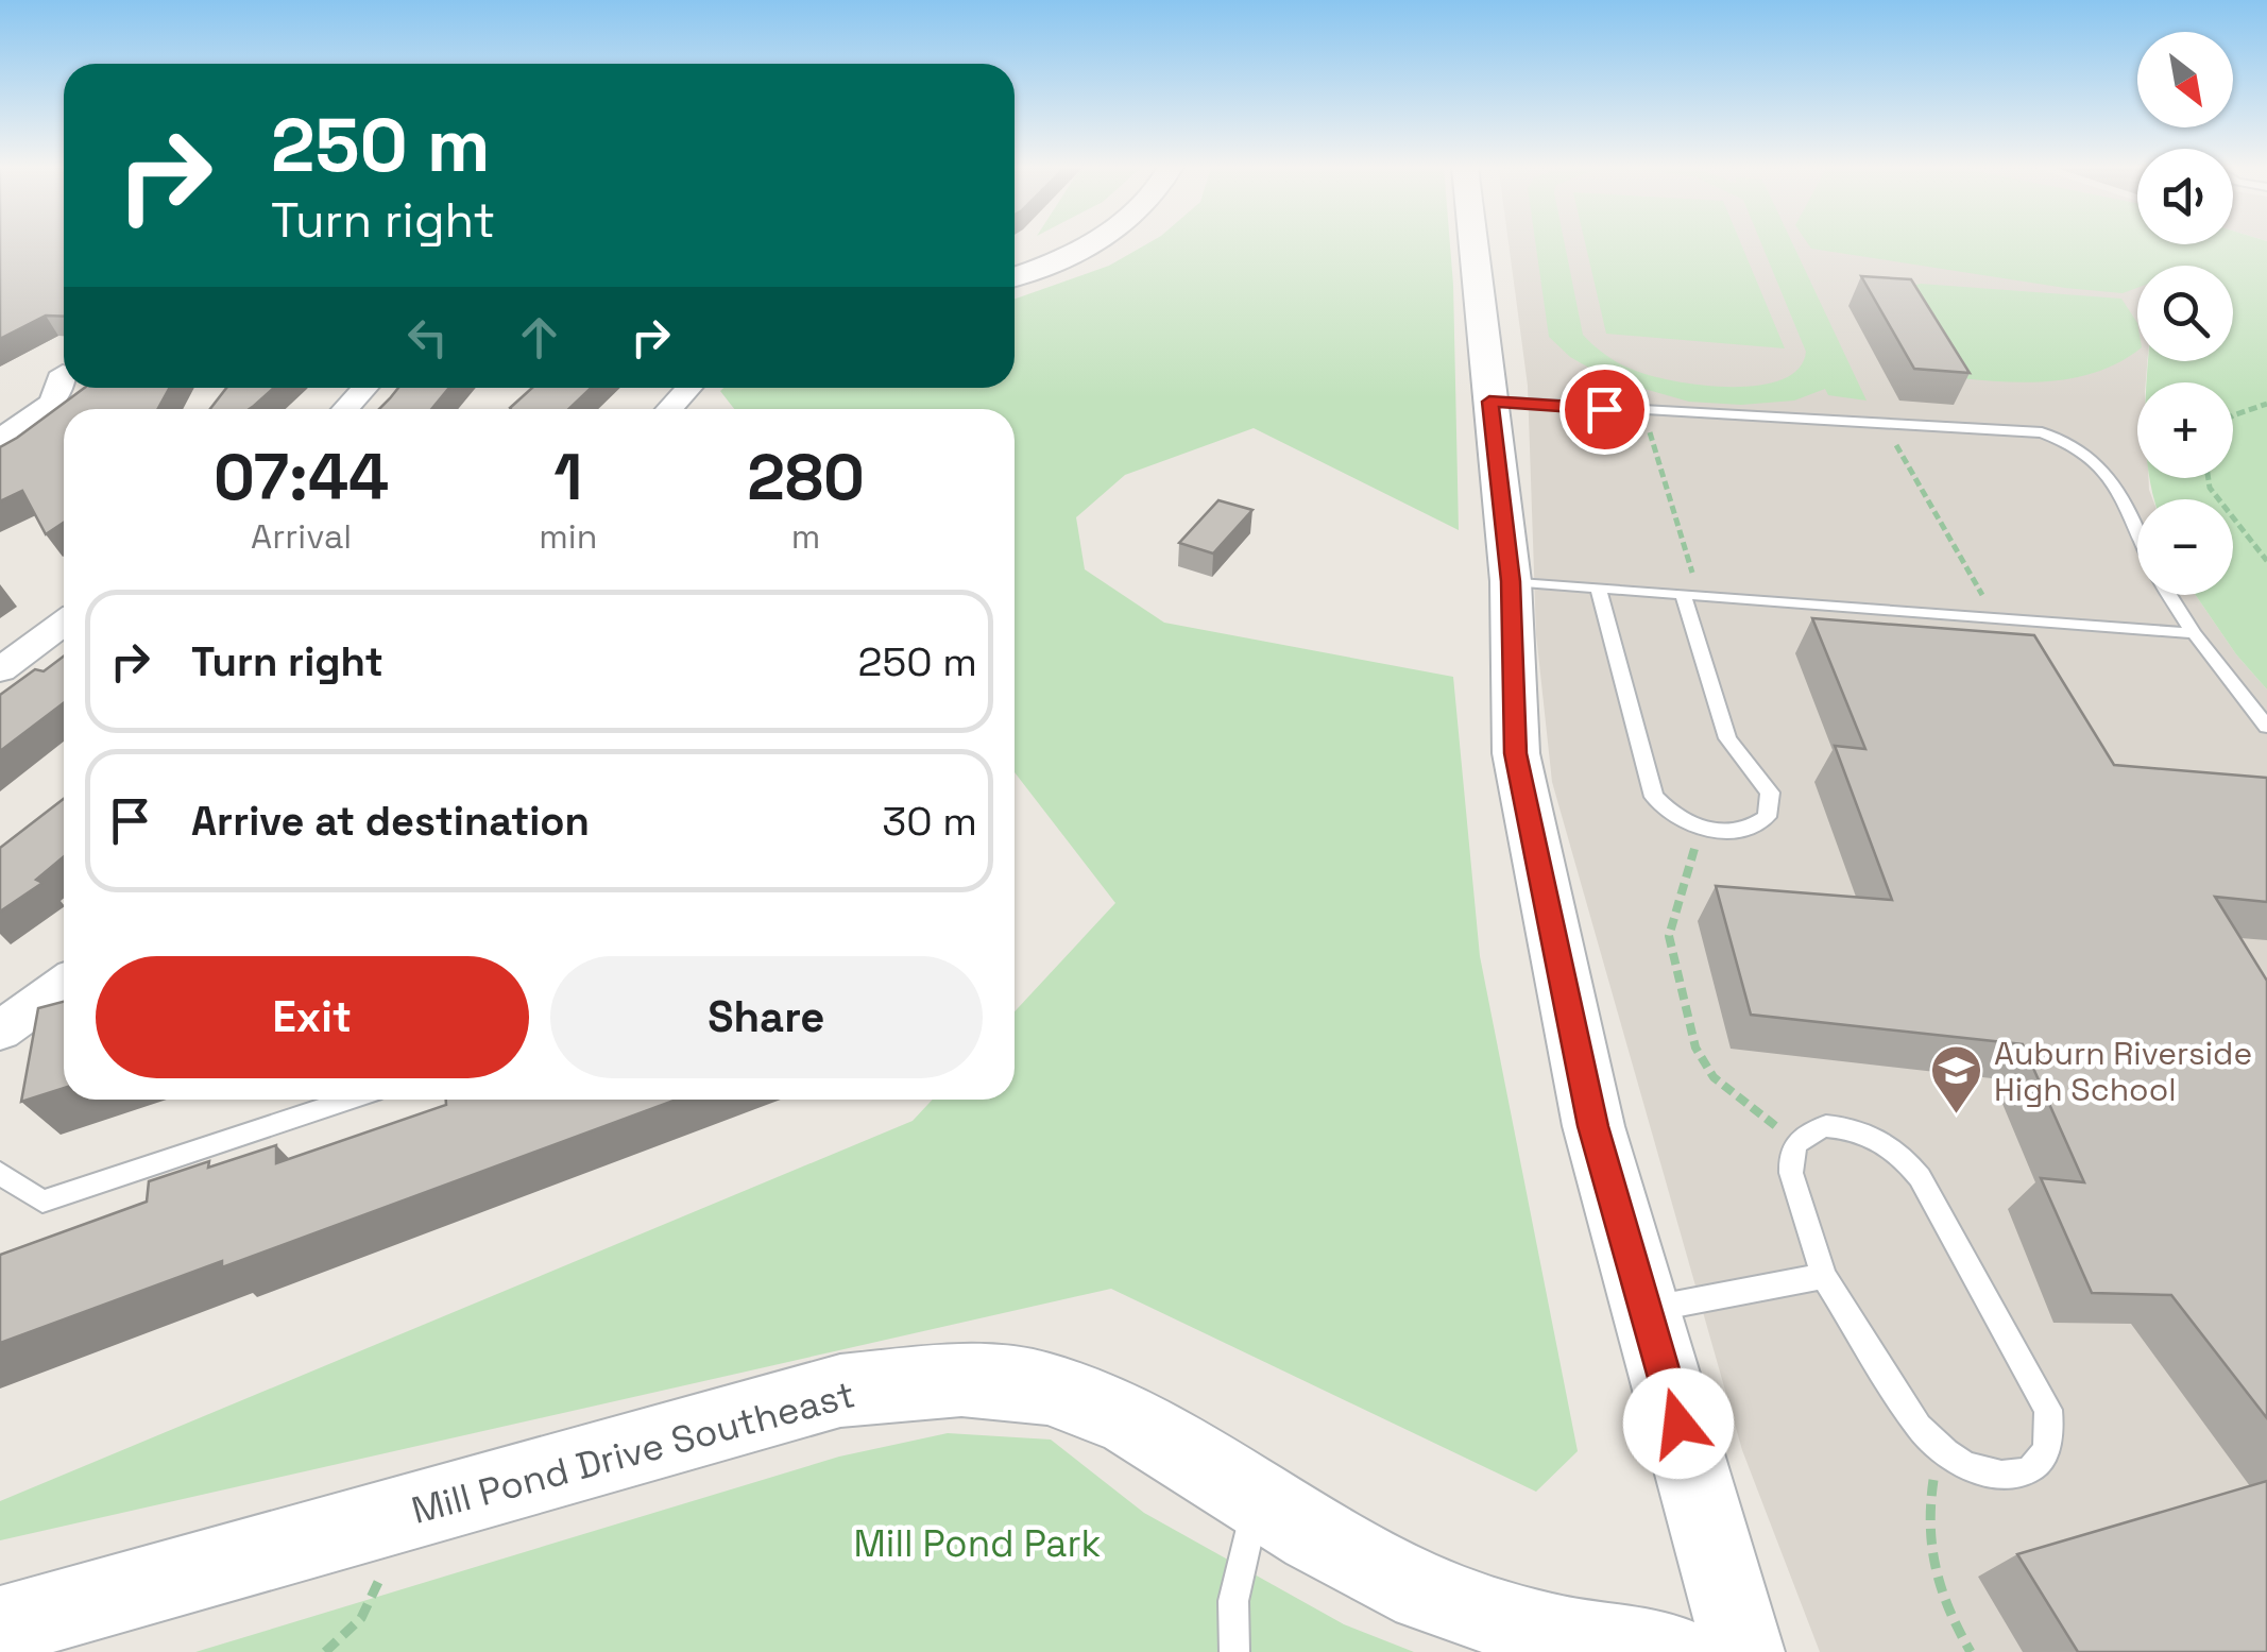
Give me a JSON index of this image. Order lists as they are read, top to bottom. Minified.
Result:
{"streets":{"street":["Mill Pond Drive Southeast"]},"parks":["Mill Pond Park"],"places":{"school or university":["Auburn Riverside High School"]},"north":"bottom right","page":{"map_buttons":["+","−"],"turn":["250 m","Turn right"],"eta":["07:44","Arrival","1","min","280","m"],"list":[{"name":"Turn right","value":"250 m"},{"name":"Arrive at destination","value":"30 m"}],"buttons":["Exit","Share"]}}
